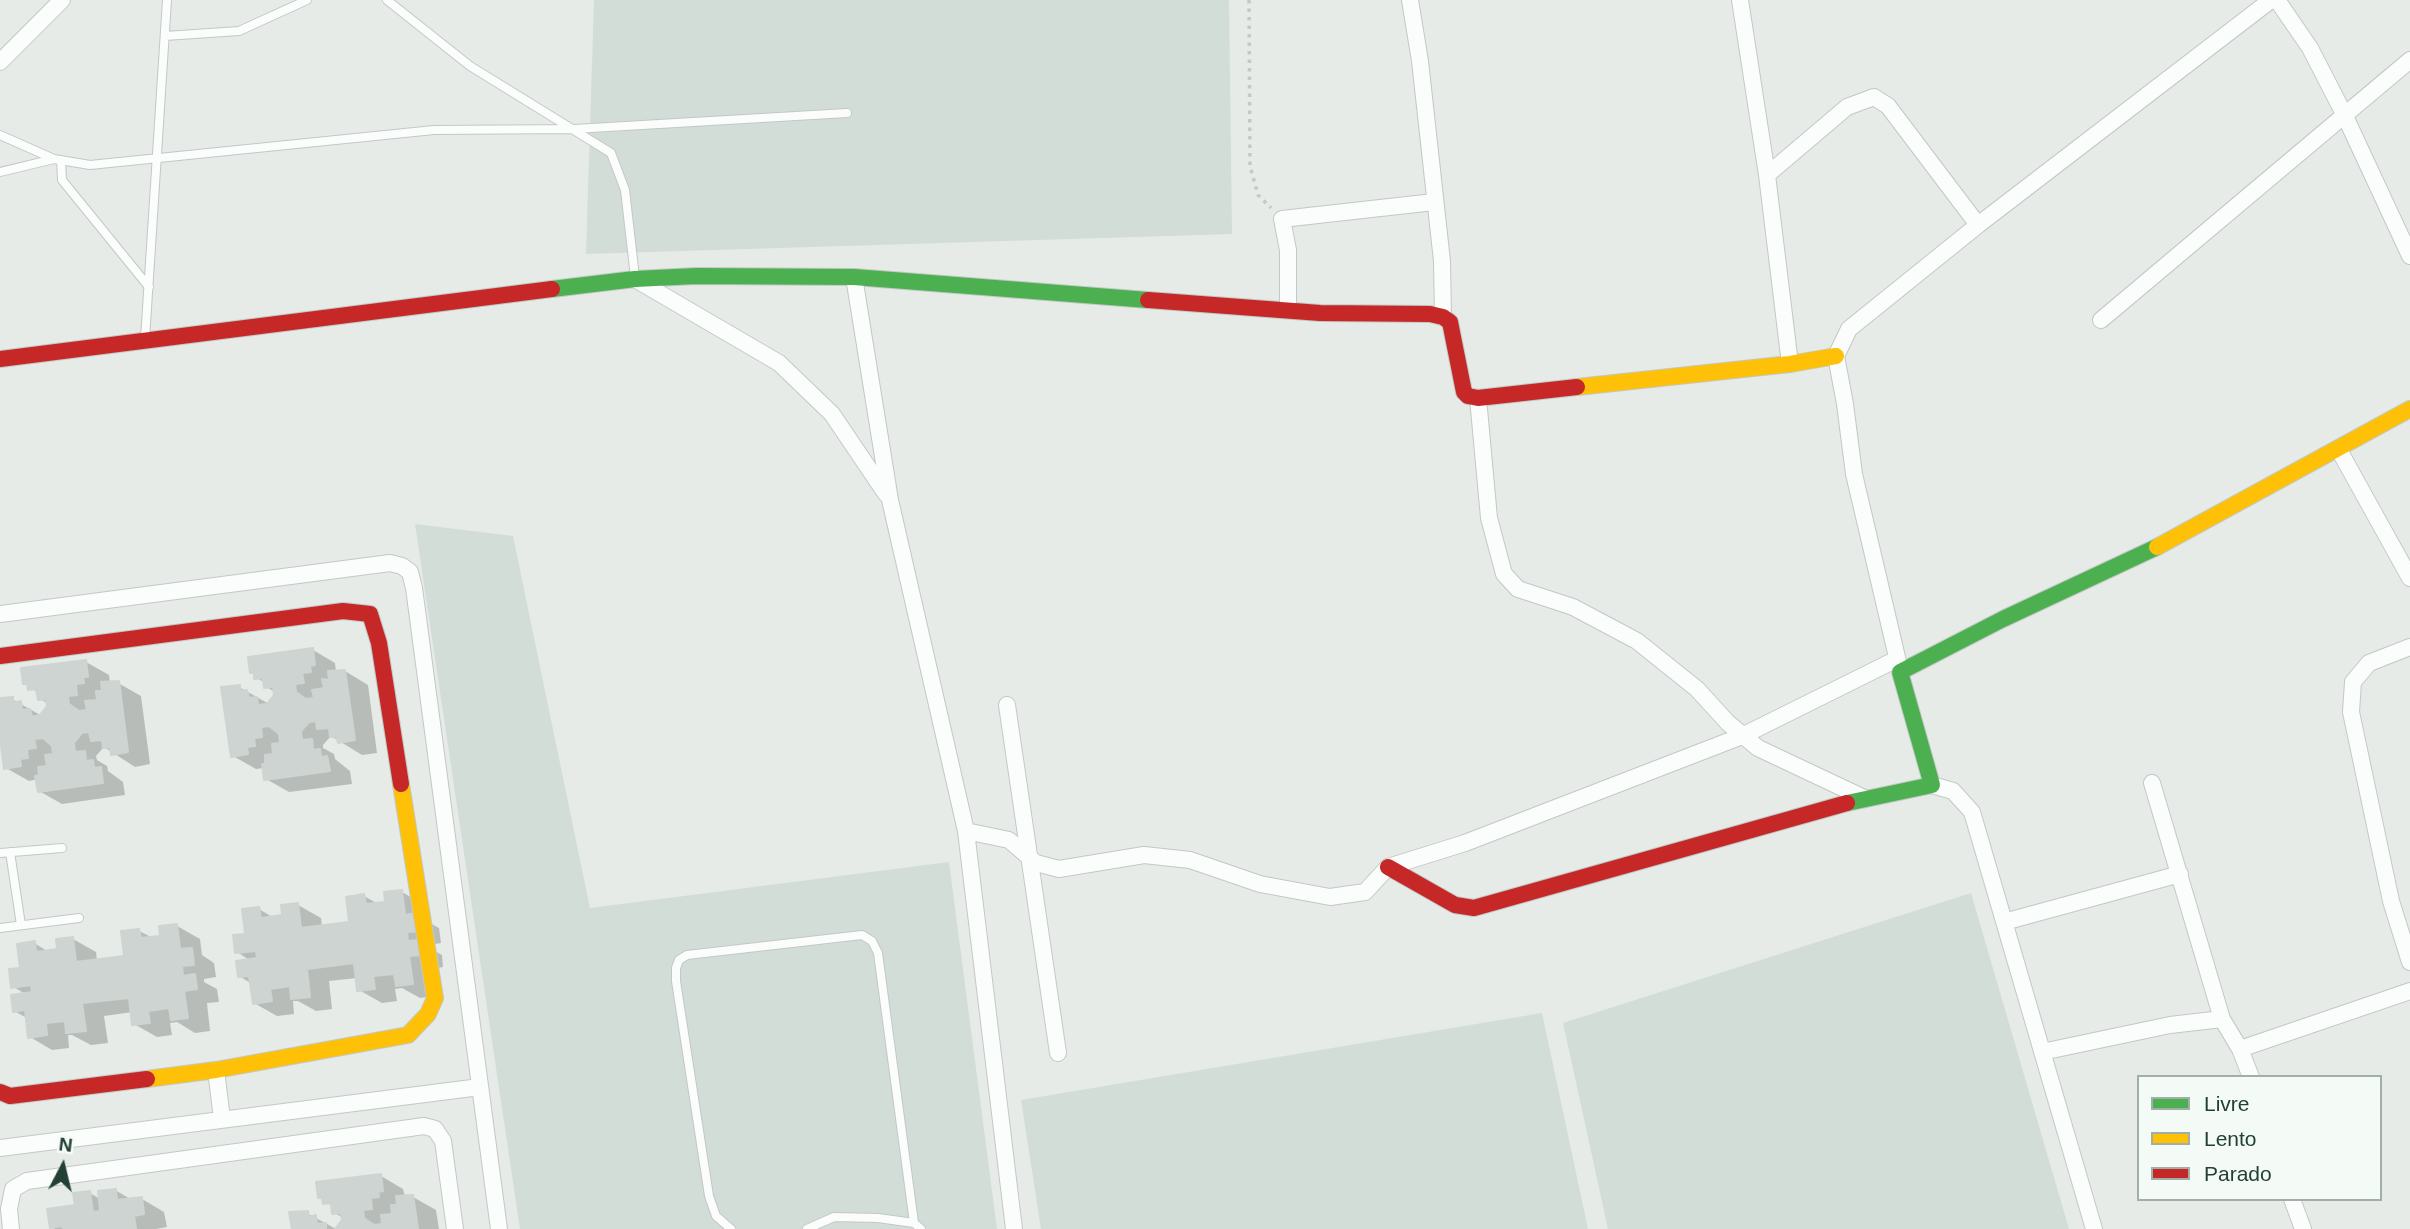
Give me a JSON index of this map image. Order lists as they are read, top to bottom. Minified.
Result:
{"legend":["Livre","Lento","Parado"],"north":"top"}
